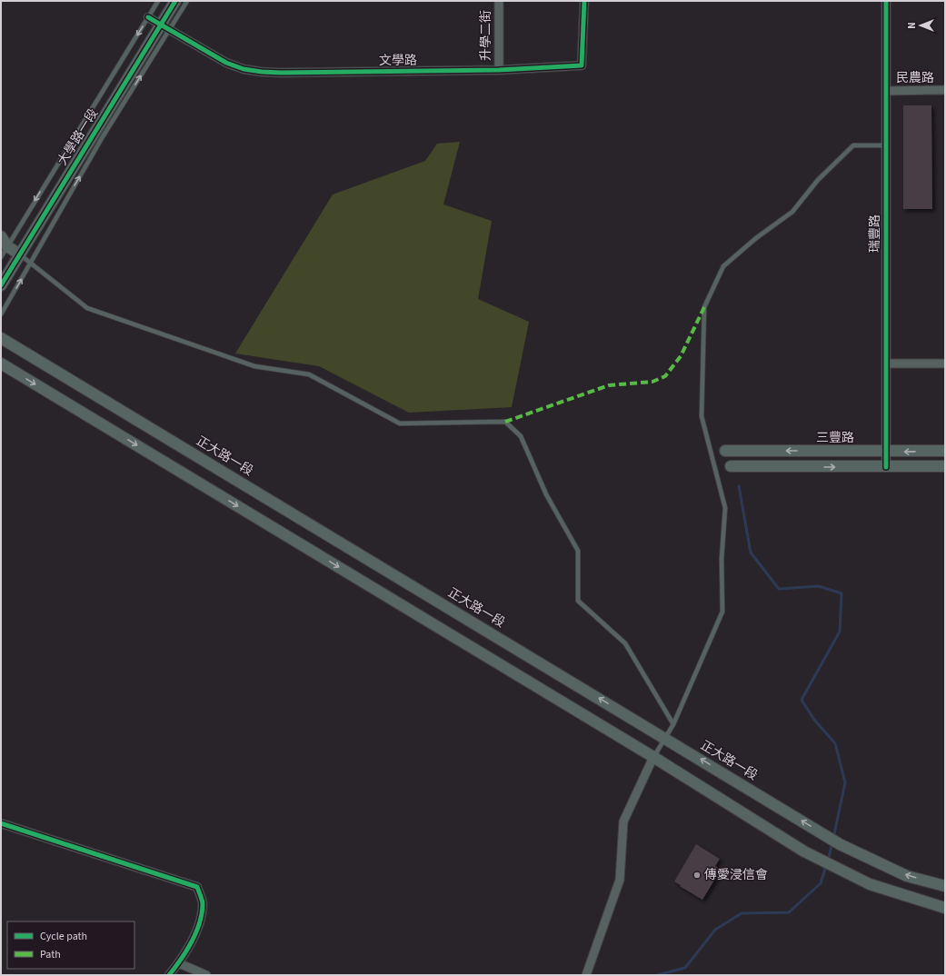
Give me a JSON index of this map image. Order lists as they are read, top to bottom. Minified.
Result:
{"streets":{"main road":["大學路一段","三豐路","正大路一段"],"street":["升學二街","文學路","民農路","瑞豐路"]},"crossings":[["升學二街","文學路"],["文學路","大學路一段"],["民農路","瑞豐路"],["瑞豐路","三豐路"]],"places":["傳愛浸信會"],"legend":["Cycle path","Path"],"north":"left"}
